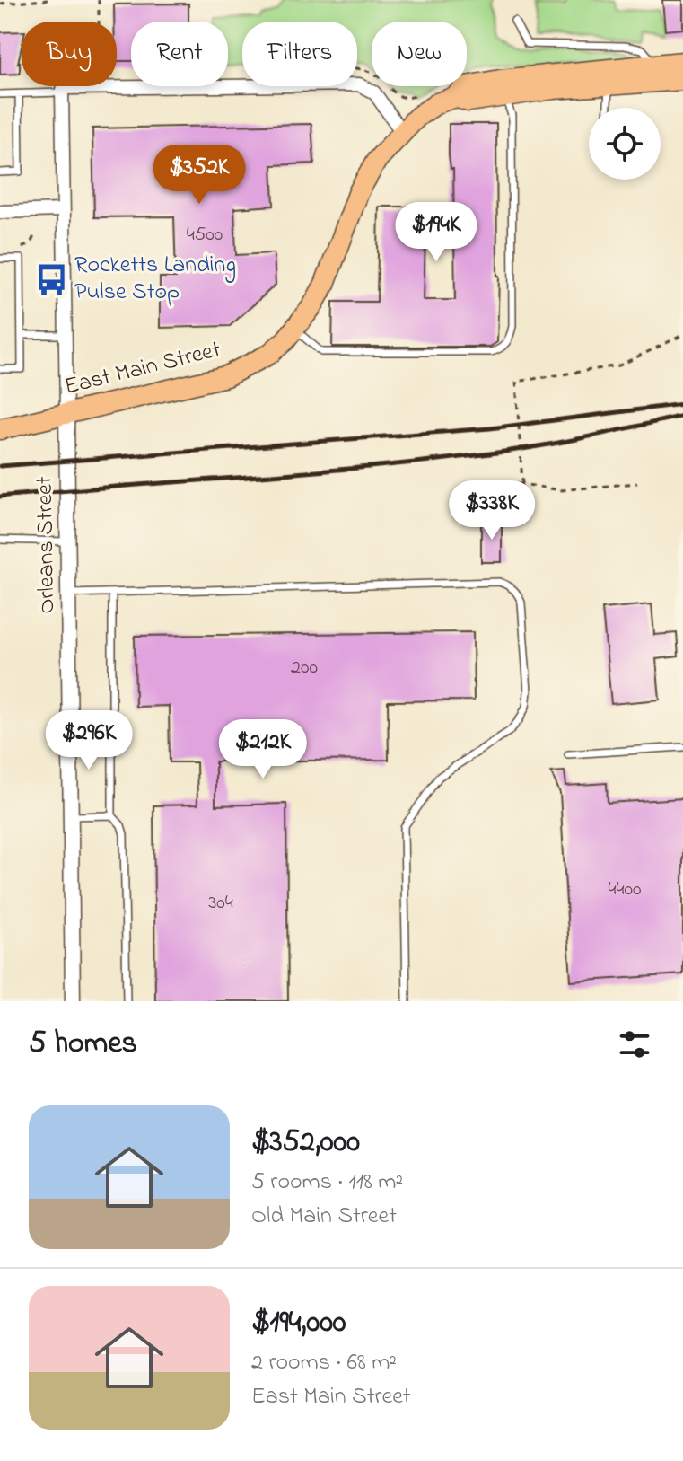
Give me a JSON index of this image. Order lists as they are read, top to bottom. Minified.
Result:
{"streets":{"main road":["East Main Street"],"street":["Orleans Street"]},"crossings":[["East Main Street","Orleans Street"]],"places":{"bus stop":["Rocketts Landing Pulse Stop"]},"house_numbers":["4500","200","4400","304"],"page":{"chip":["Buy","Rent","Filters","New"],"price":["$352K","$194K","$338K","$296K","$212K"],"heading":"5 homes","list":[{"name":"$352,000","note":"5 rooms · 118 m² · Old Main Street"},{"name":"$194,000","note":"2 rooms · 68 m² · East Main Street"}]}}
